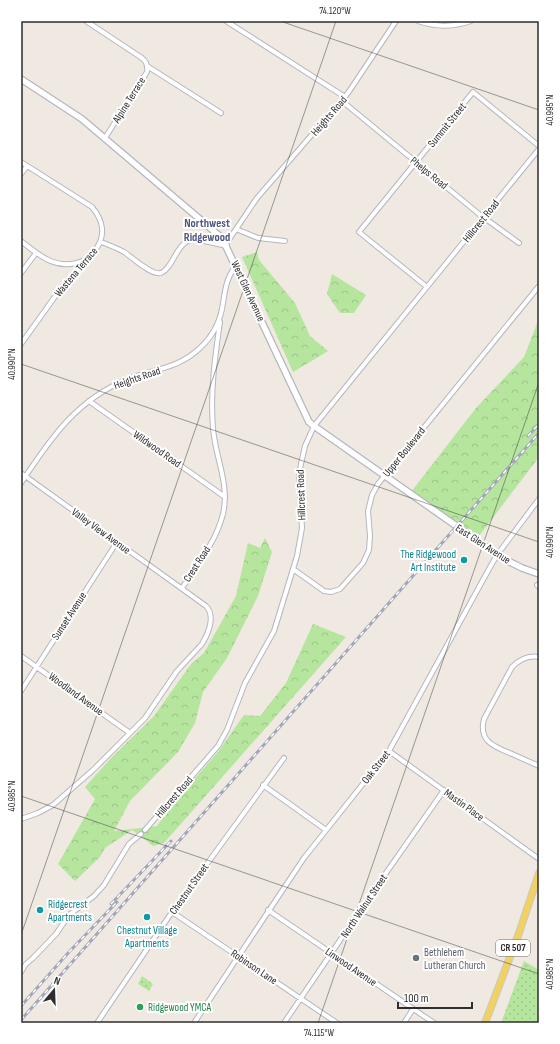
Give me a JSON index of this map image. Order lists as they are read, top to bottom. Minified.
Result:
{"streets":{"main road":["CR 507"],"street":["Alpine Terrace","Heights Road","Summit Street","Phelps Road","Hillcrest Road","Wastena Terrace","West Glen Avenue","Wildwood Road","Upper Boulevard","Valley View Avenue","East Glen Avenue","Crest Road","Sunset Avenue","Woodland Avenue","Oak Street","Mastin Place","Chestnut Street","North Walnut Street","Robinson Lane","Linwood Avenue"]},"crossings":[["Alpine Terrace","West Glen Avenue"],["Heights Road","Phelps Road"],["Heights Road","West Glen Avenue"],["Heights Road","Wildwood Road"],["Heights Road","Valley View Avenue"],["Heights Road","Crest Road"],["Summit Street","Phelps Road"],["Summit Street","Hillcrest Road"],["Phelps Road","Hillcrest Road"],["Hillcrest Road","West Glen Avenue"],["Hillcrest Road","Upper Boulevard"],["West Glen Avenue","Upper Boulevard"],["West Glen Avenue","East Glen Avenue"],["Wildwood Road","Crest Road"],["Valley View Avenue","Crest Road"],["Valley View Avenue","Sunset Avenue"],["East Glen Avenue","Oak Street"],["Crest Road","Woodland Avenue"],["Sunset Avenue","Woodland Avenue"],["Oak Street","Mastin Place"],["Oak Street","Robinson Lane"],["Oak Street","Linwood Avenue"],["Mastin Place","North Walnut Street"],["Chestnut Street","Robinson Lane"],["North Walnut Street","Robinson Lane"],["North Walnut Street","Linwood Avenue"]],"districts":["Northwest Ridgewood"],"places":["The Ridgewood Art Institute","Ridgecrest Apartments","Chestnut Village Apartments","Bethlehem Lutheran Church","Ridgewood YMCA"],"scale_bar":"100 m","north":"top","coordinates":["74.120°W","40.995°N","40.990°N","40.985°N","74.115°W"]}
